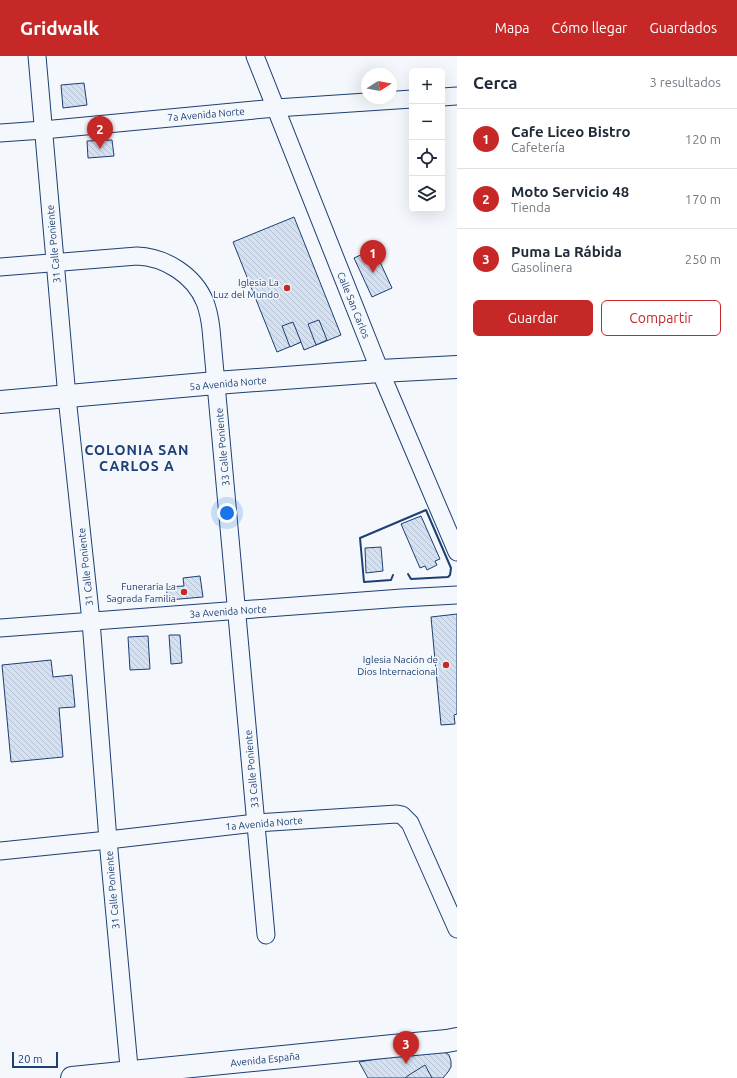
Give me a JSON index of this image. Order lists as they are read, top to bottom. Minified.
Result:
{"streets":{"main road":["5a Avenida Norte","Avenida España"],"street":["7a Avenida Norte","31 Calle Poniente","Calle San Carlos","33 Calle Poniente","3a Avenida Norte","1a Avenida Norte"]},"crossings":[["7a Avenida Norte","31 Calle Poniente"],["7a Avenida Norte","Calle San Carlos"],["31 Calle Poniente","5a Avenida Norte"],["31 Calle Poniente","33 Calle Poniente"],["31 Calle Poniente","3a Avenida Norte"],["31 Calle Poniente","1a Avenida Norte"],["31 Calle Poniente","Avenida España"],["Calle San Carlos","5a Avenida Norte"],["5a Avenida Norte","33 Calle Poniente"],["33 Calle Poniente","3a Avenida Norte"],["33 Calle Poniente","1a Avenida Norte"]],"districts":["COLONIA SAN CARLOS A"],"places":["Iglesia La Luz del Mundo","Funeraria La Sagrada Familia","Iglesia Nación de Dios Internacional"],"scale_bar":"20 m","north":"right","page":{"header":"Gridwalk","nav":["Mapa","Cómo llegar","Guardados"],"heading":["Cerca","3 resultados"],"map_buttons":["+","−"],"list":[{"mark":"1","name":"Cafe Liceo Bistro","note":"Cafetería","value":"120 m"},{"mark":"2","name":"Moto Servicio 48","note":"Tienda","value":"170 m"},{"mark":"3","name":"Puma La Rábida","note":"Gasolinera","value":"250 m"}],"pins":["2","1","3"],"buttons":["Guardar","Compartir"],"scale":"20 m"}}
